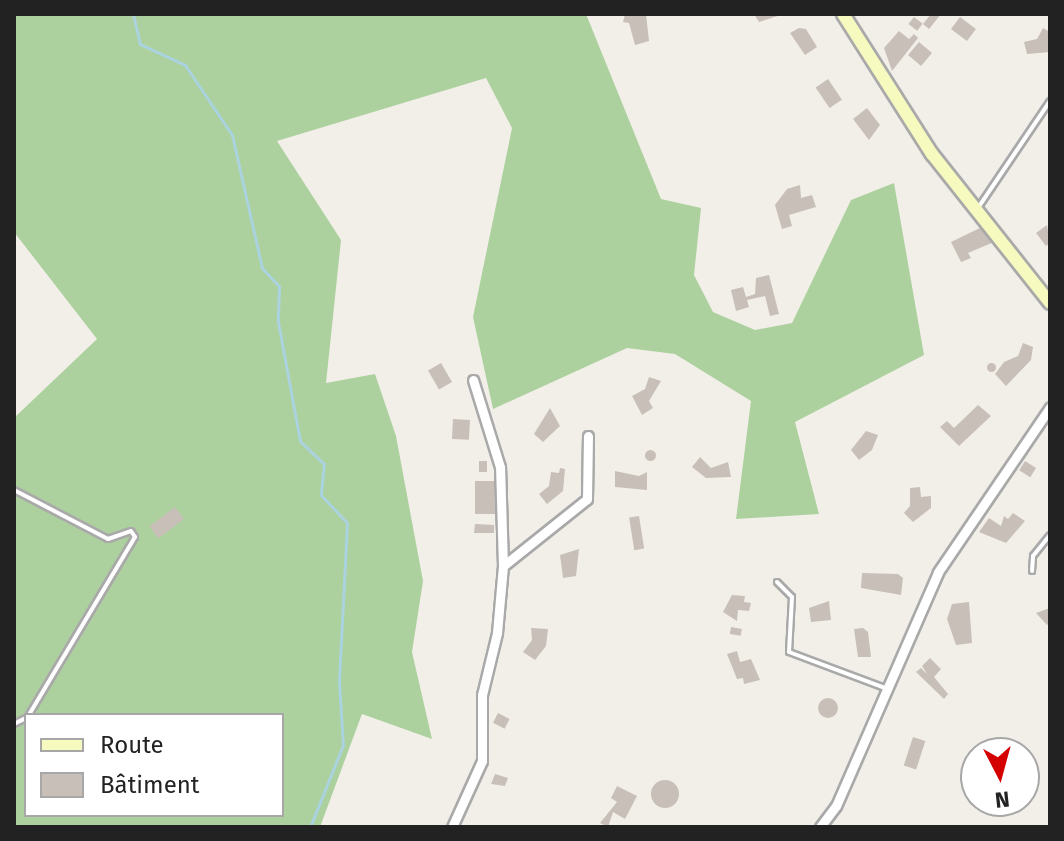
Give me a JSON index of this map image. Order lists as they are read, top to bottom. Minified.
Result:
{"legend":["Route","Bâtiment"],"north":"bottom"}
